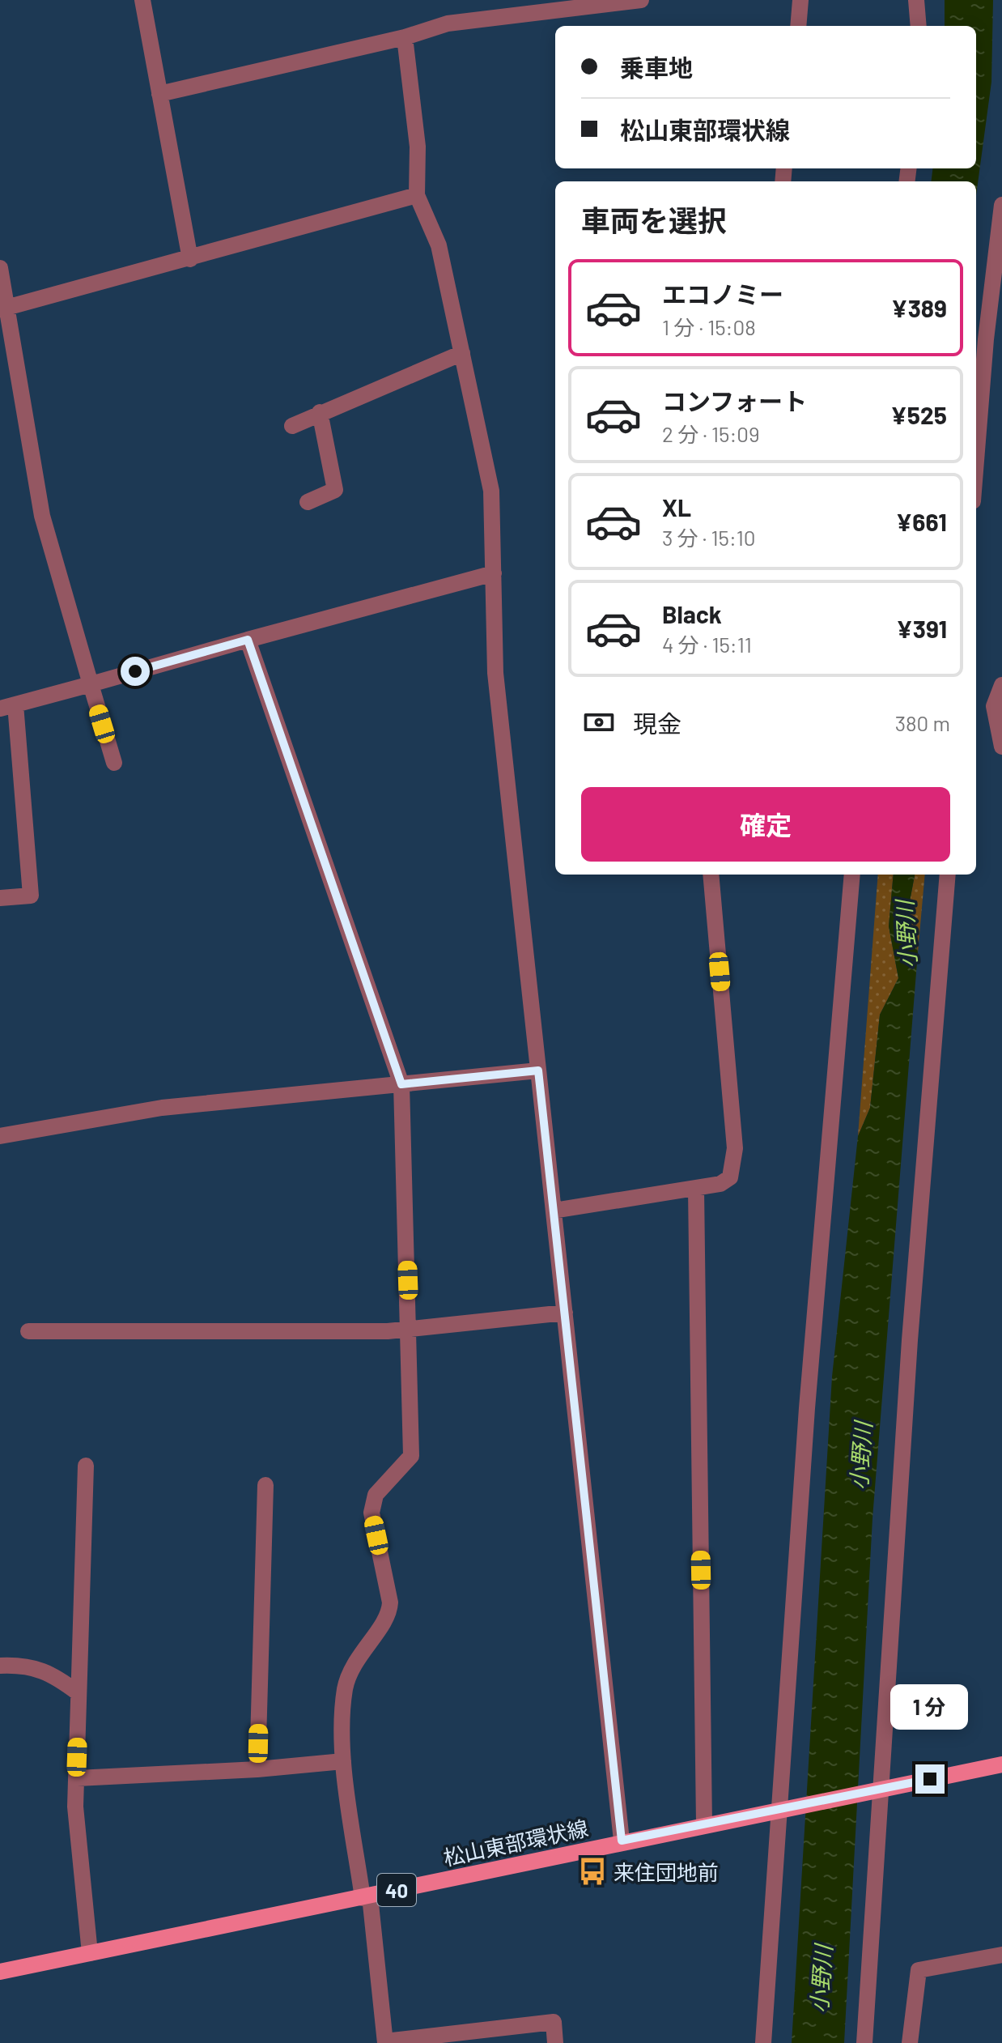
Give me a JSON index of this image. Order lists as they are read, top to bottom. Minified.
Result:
{"streets":{"main road":["松山東部環状線","40"]},"water":["小野川"],"places":{"bus stop":["来住団地前"]},"page":{"banner":["乗車地","松山東部環状線"],"heading":"車両を選択","list":[{"name":"エコノミー","note":"1 分 · 15:08","value":"¥389"},{"name":"コンフォート","note":"2 分 · 15:09","value":"¥525"},{"name":"XL","note":"3 分 · 15:10","value":"¥661"},{"name":"Black","note":"4 分 · 15:11","value":"¥391"}],"pay":["現金","380 m"],"buttons":"確定","bubble":"1 分"}}
